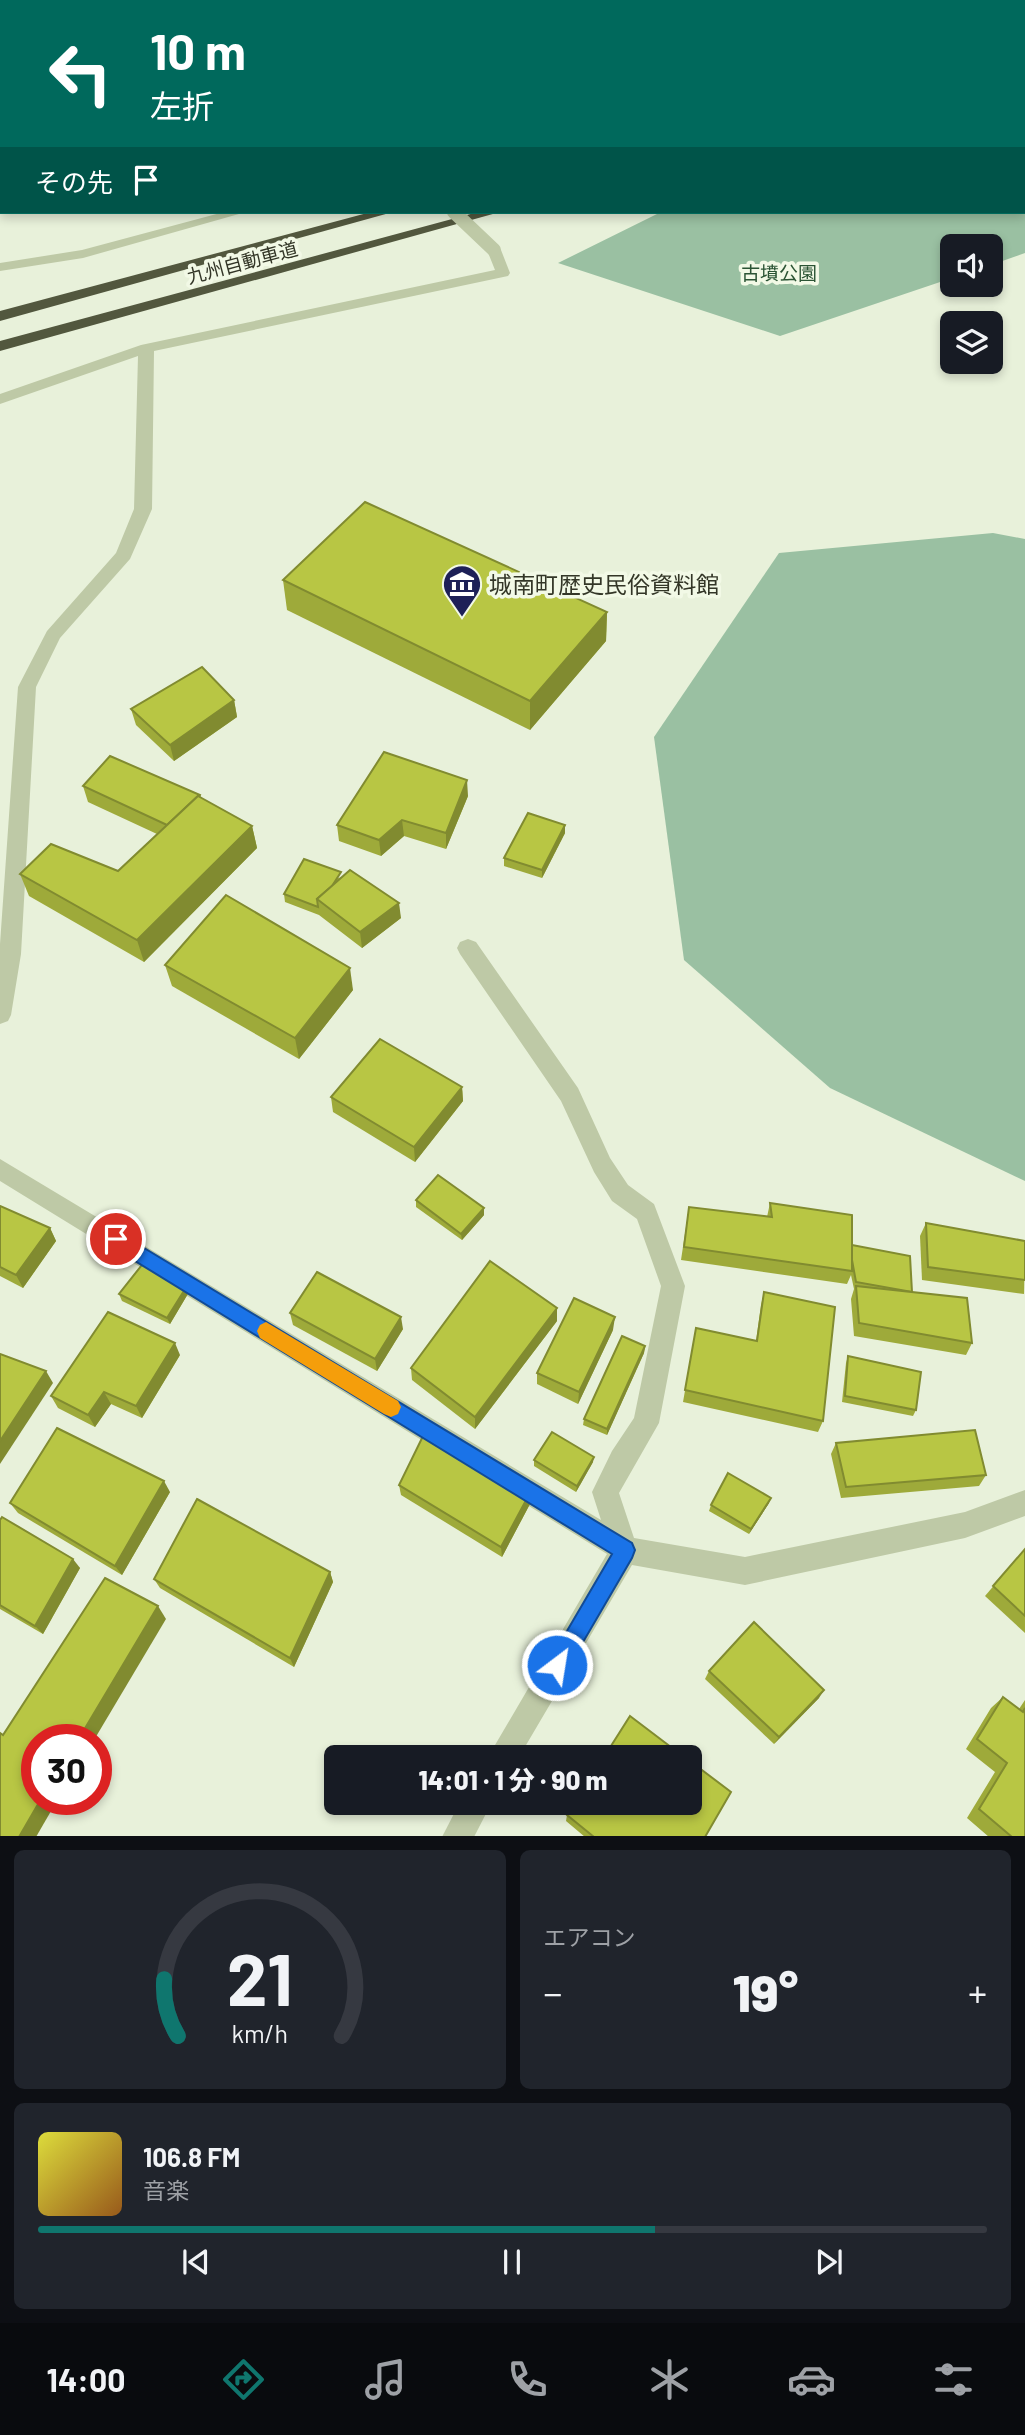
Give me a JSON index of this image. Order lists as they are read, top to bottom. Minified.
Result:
{"streets":{"highway":["九州自動車道"]},"parks":["古墳公園"],"places":{"museum":["城南町歴史民俗資料館"]},"page":{"turn":["10 m","左折"],"then":"その先","limit":"30","trip":"14:01 · 1 分 · 90 m","tile":"エアコン","heat":["−","19°","+"],"song":["106.8 FM","音楽"],"tabs":"14:00","gauge":["21","km/h"]}}
